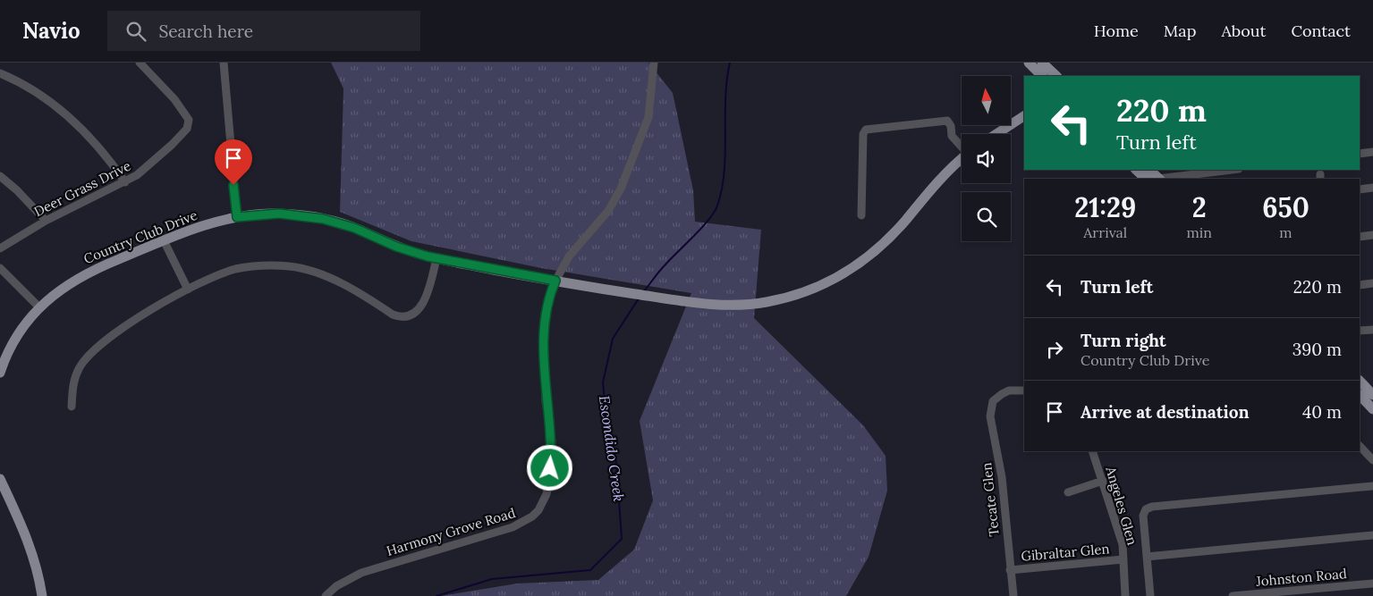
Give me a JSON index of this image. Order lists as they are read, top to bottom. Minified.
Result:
{"streets":{"main road":["Country Club Drive"],"street":["Deer Grass Drive","Tecate Glen","Angeles Glen","Harmony Grove Road","Gibraltar Glen","Johnston Road"]},"crossings":[["Country Club Drive","Harmony Grove Road"],["Tecate Glen","Gibraltar Glen"],["Angeles Glen","Gibraltar Glen"]],"water":["Escondido Creek"],"north":"top","page":{"header":"Navio","search":"Search here","nav":["Home","Map","About","Contact"],"turn":["220 m","Turn left"],"eta":["21:29","Arrival","2","min","650","m"],"list":[{"name":"Turn left","value":"220 m"},{"name":"Turn right","note":"Country Club Drive","value":"390 m"},{"name":"Arrive at destination","value":"40 m"}]}}
